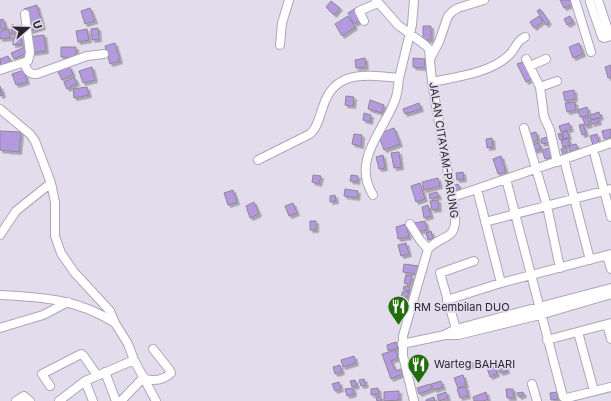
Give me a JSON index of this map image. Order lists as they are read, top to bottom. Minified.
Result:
{"streets":{"street":["JALAN CITAYAM-PARUNG"]},"places":{"restaurant":["RM Sembilan DUO","Warteg BAHARI"]},"north":"right"}
